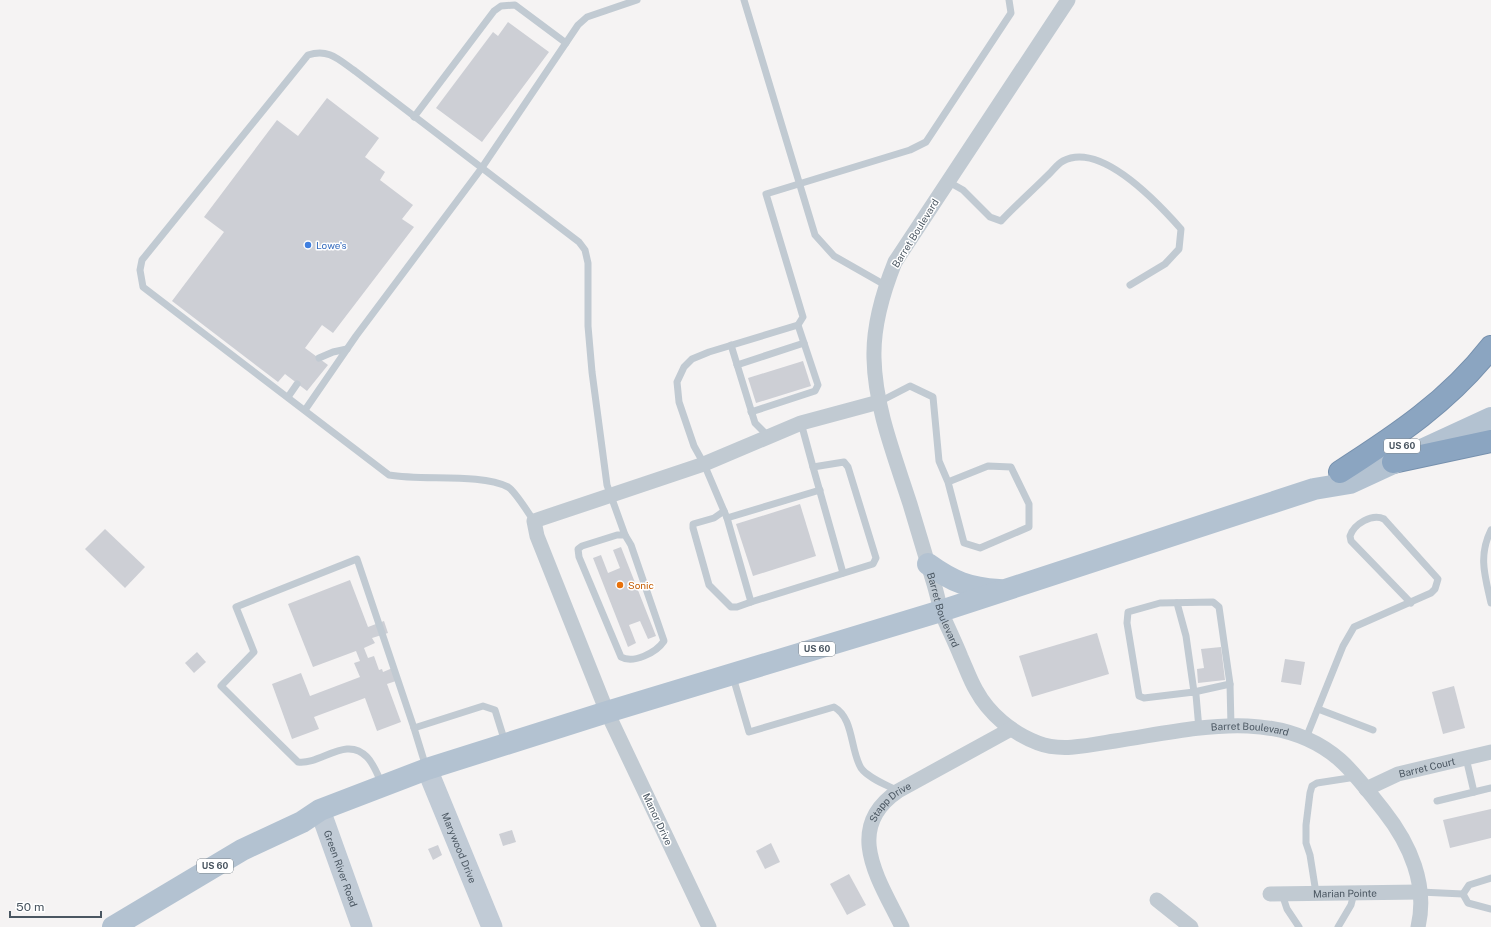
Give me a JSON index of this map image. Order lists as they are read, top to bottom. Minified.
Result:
{"streets":{"main road":["US 60"],"street":["Barret Boulevard","Barret Court","Stapp Drive","Manor Drive","Marywood Drive","Green River Road","Marian Pointe"]},"crossings":[["Barret Boulevard","US 60"],["Barret Boulevard","Barret Court"],["Barret Boulevard","Stapp Drive"],["Barret Boulevard","Marian Pointe"],["US 60","Manor Drive"],["US 60","Marywood Drive"],["US 60","Green River Road"]],"places":["Lowe's","Sonic"],"scale_bar":"50 m"}
